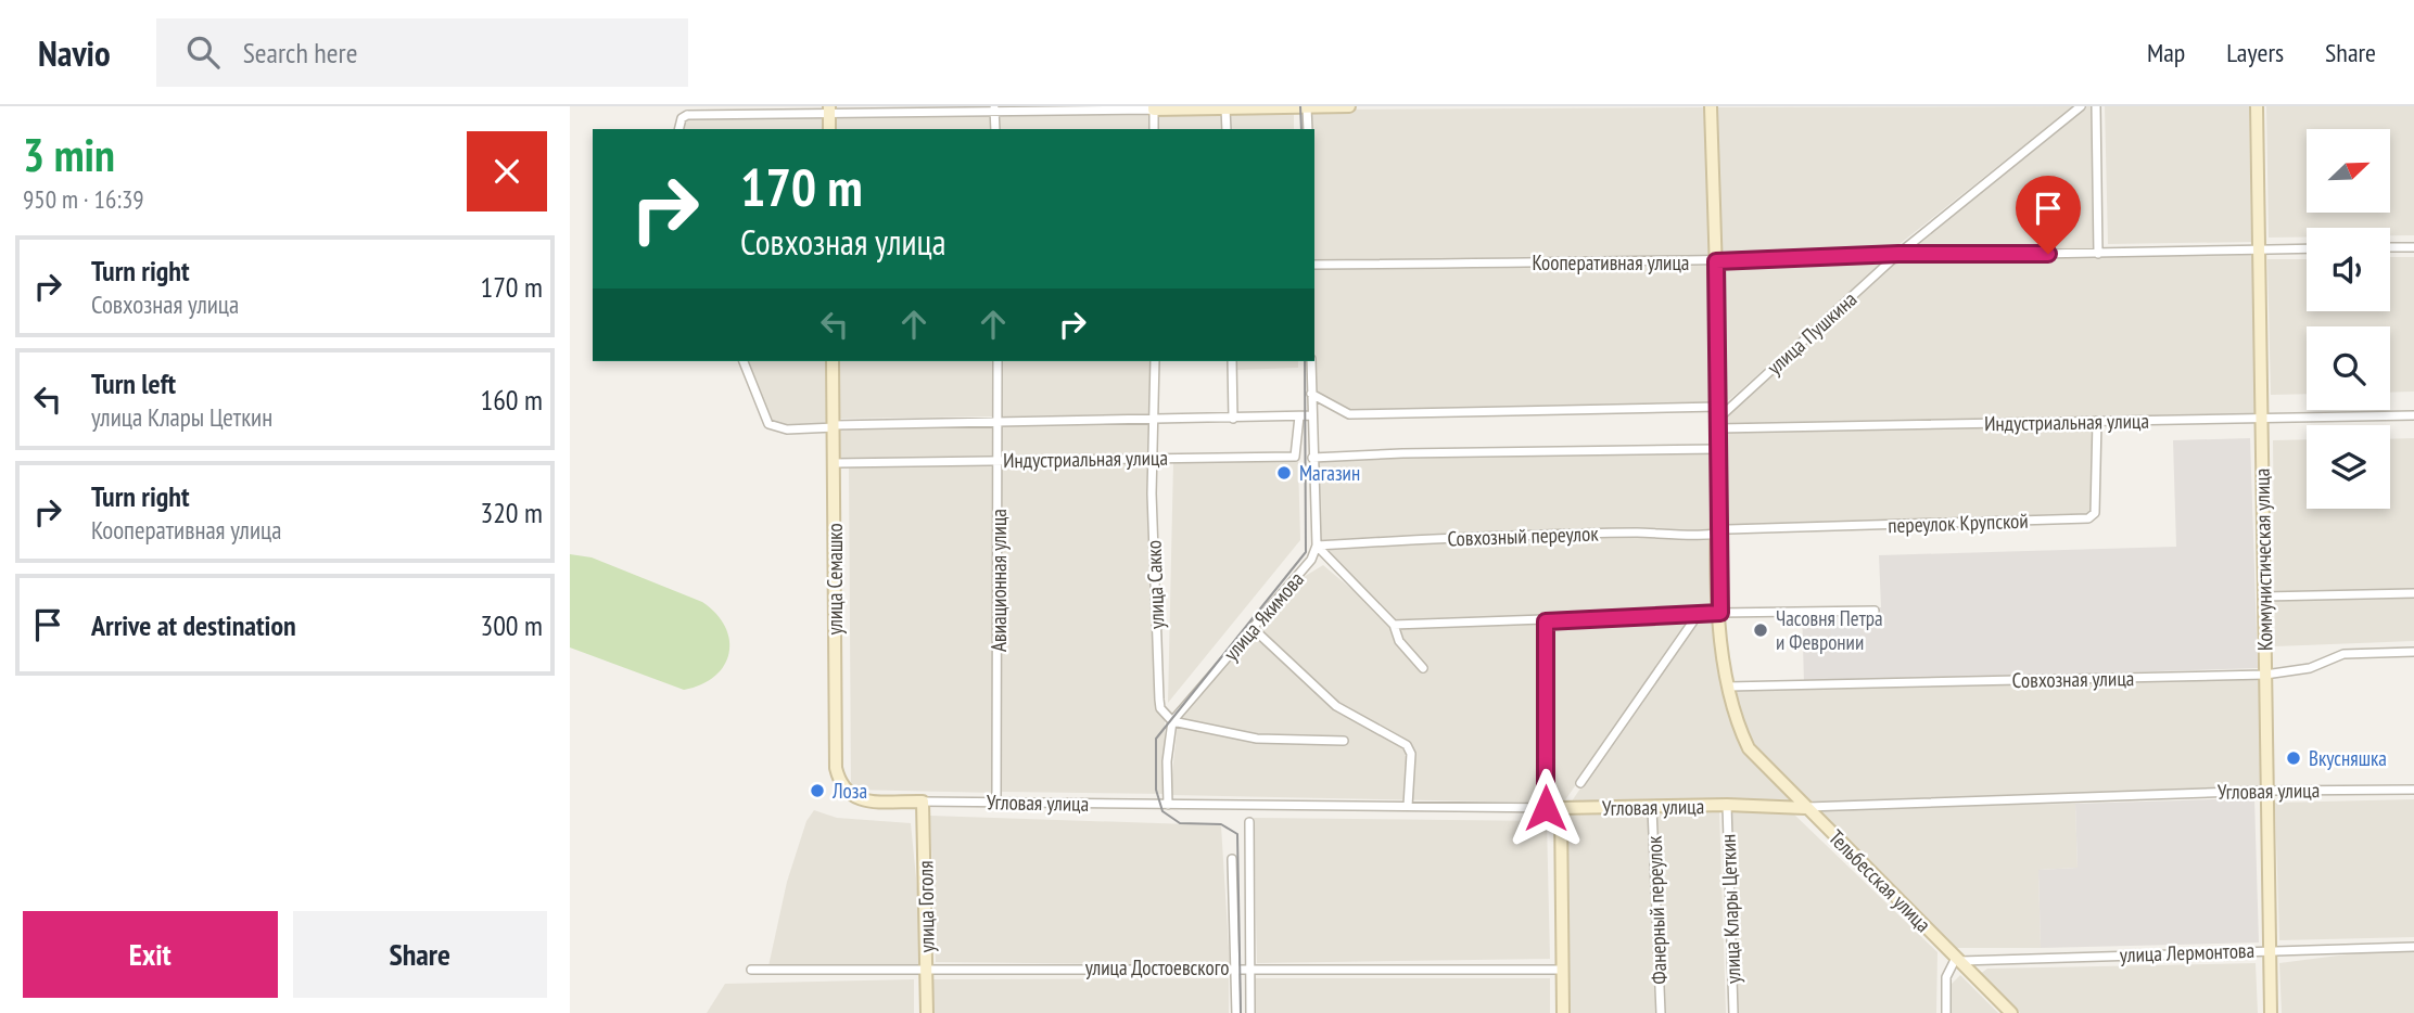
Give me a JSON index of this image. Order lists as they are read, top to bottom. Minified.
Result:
{"streets":{"street":["Кооперативная улица","улица Пушкина","Индустриальная улица","переулок Крупской","Совхозный переулок","Коммунистическая улица","улица Семашко","Авиационная улица","улица Сакко","улица Якимова","Совхозная улица","Угловая улица","Тельбесская улица","улица Гоголя","улица Клары Цеткин","Фанерный переулок","улица Лермонтова","улица Достоевского"]},"crossings":[["Кооперативная улица","улица Пушкина"],["Кооперативная улица","Коммунистическая улица"],["улица Пушкина","Индустриальная улица"],["Индустриальная улица","переулок Крупской"],["Индустриальная улица","Коммунистическая улица"],["Индустриальная улица","улица Семашко"],["Индустриальная улица","Авиационная улица"],["Индустриальная улица","улица Сакко"],["переулок Крупской","Совхозный переулок"],["Совхозный переулок","улица Якимова"],["Коммунистическая улица","Совхозная улица"],["Коммунистическая улица","Угловая улица"],["Коммунистическая улица","улица Лермонтова"],["улица Семашко","Угловая улица"],["Авиационная улица","Угловая улица"],["улица Сакко","улица Якимова"],["улица Сакко","Угловая улица"],["Совхозная улица","Тельбесская улица"],["Угловая улица","Тельбесская улица"],["Угловая улица","улица Гоголя"],["Угловая улица","улица Клары Цеткин"],["Угловая улица","Фанерный переулок"],["Тельбесская улица","улица Лермонтова"],["улица Гоголя","улица Достоевского"]],"places":["Магазин","Часовня Петра и Февронии","Вкусняшка","Лоза"],"north":"top right","page":{"header":"Navio","search":"Search here","nav":["Map","Layers","Share"],"heading":["3 min","950 m · 16:39"],"turn":["170 m","Совхозная улица"],"list":[{"name":"Turn right","note":"Совхозная улица","value":"170 m"},{"name":"Turn left","note":"улица Клары Цеткин","value":"160 m"},{"name":"Turn right","note":"Кооперативная улица","value":"320 m"},{"name":"Arrive at destination","value":"300 m"}],"buttons":["Exit","Share"]}}
